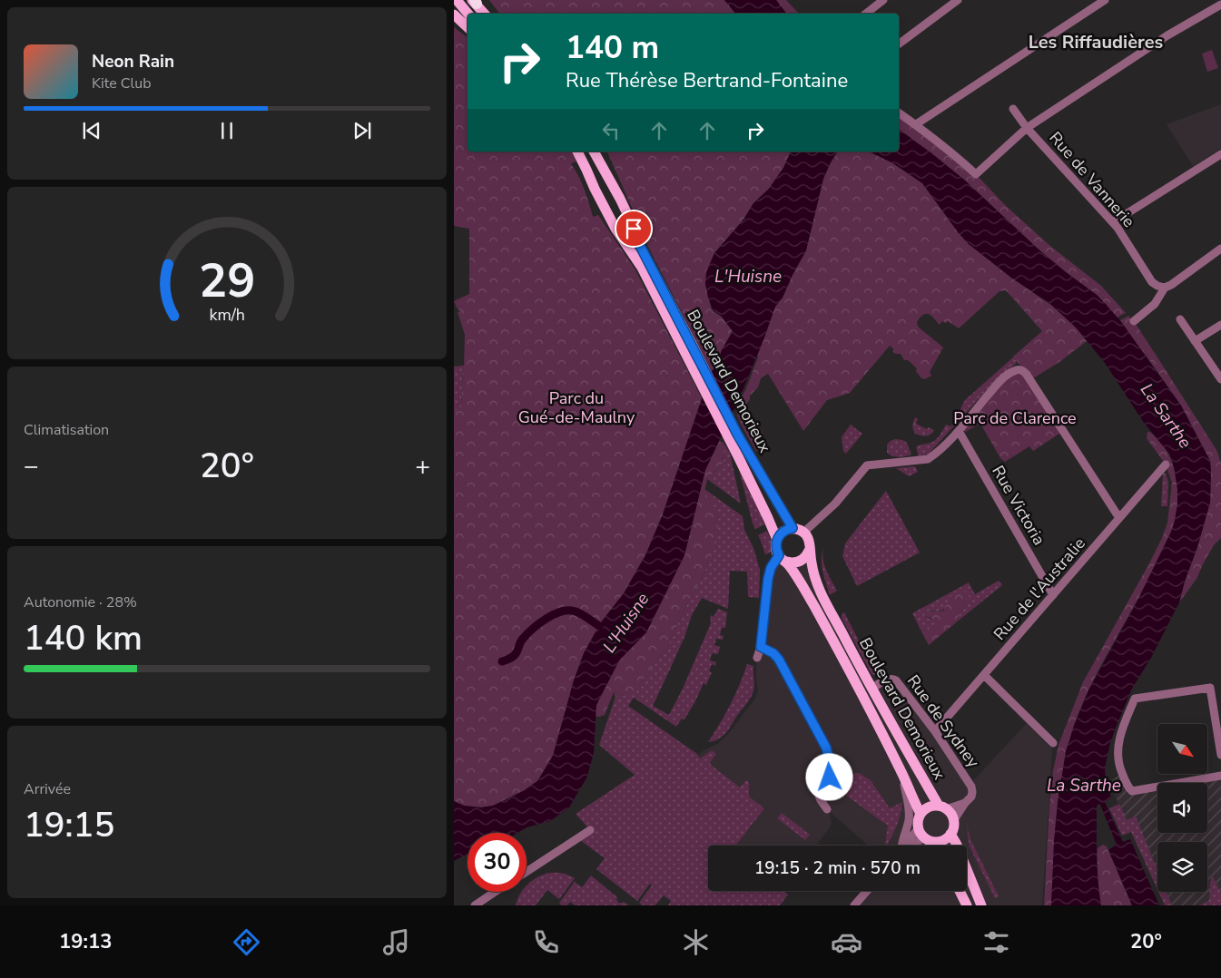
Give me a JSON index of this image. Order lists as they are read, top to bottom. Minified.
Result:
{"streets":{"main road":["Boulevard Demorieux"],"street":["Rue de Vannerie","Rue Victoria","Rue de l'Australie","Rue de Sydney"]},"crossings":[["Boulevard Demorieux","Rue de Sydney"],["Rue Victoria","Rue de l'Australie"],["Rue de l'Australie","Rue de Sydney"]],"districts":["Les Riffaudières"],"water":["L'Huisne","La Sarthe"],"parks":["Parc du Gué-de-Maulny","Parc de Clarence"],"north":"bottom right","page":{"turn":["140 m","Rue Thérèse Bertrand-Fontaine"],"song":["Neon Rain","Kite Club"],"tile":["Climatisation",["Autonomie · 28%","140 km"],["Arrivée","19:15"]],"heat":["−","20°","+"],"limit":"30","trip":"19:15 · 2 min · 570 m","tabs":["19:13","20°"],"gauge":["29","km/h"]}}
